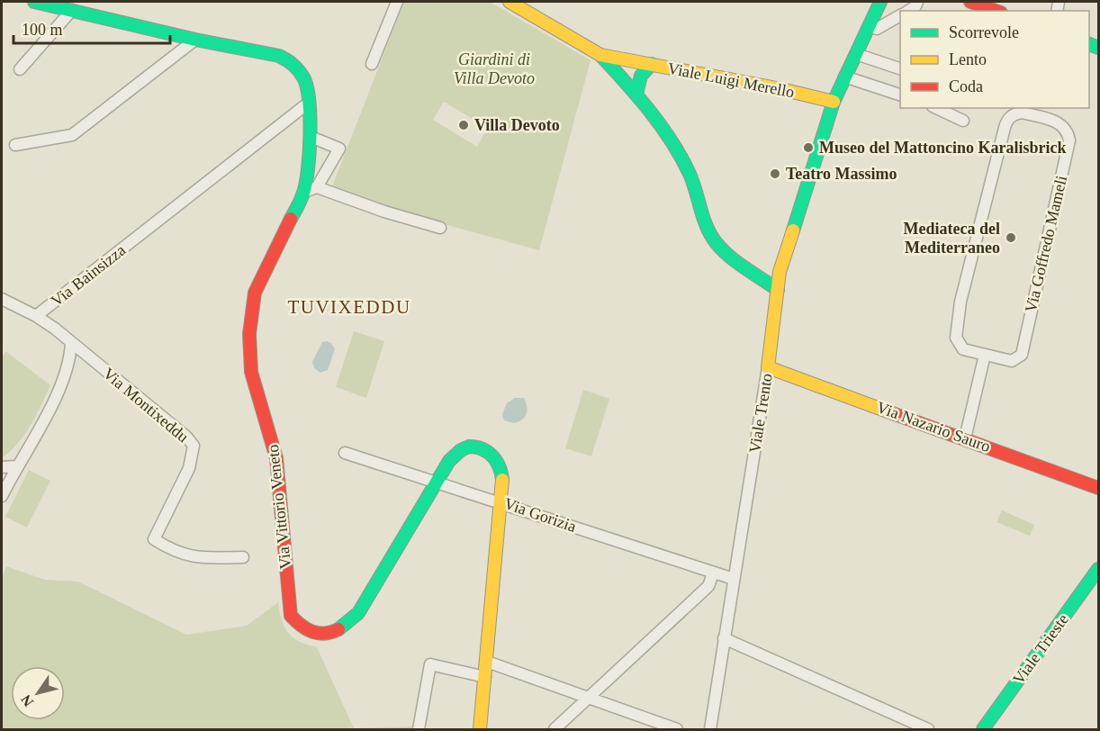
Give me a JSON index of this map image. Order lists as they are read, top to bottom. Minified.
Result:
{"streets":{"street":["Viale Luigi Merello","Via Goffredo Mameli","Via Bainsizza","Via Montixeddu","Viale Trento","Via Nazario Sauro","Via Vittorio Veneto","Via Gorizia","Viale Trieste"]},"crossings":[["Viale Luigi Merello","Viale Trento"],["Via Bainsizza","Via Montixeddu"],["Via Bainsizza","Via Vittorio Veneto"],["Viale Trento","Via Nazario Sauro"],["Viale Trento","Via Gorizia"],["Via Vittorio Veneto","Via Gorizia"]],"districts":["TUVIXEDDU"],"parks":["Giardini di Villa Devoto"],"places":["Villa Devoto","Museo del Mattoncino Karalisbrick","Teatro Massimo","Mediateca del Mediterraneo"],"legend":["Scorrevole","Lento","Coda"],"scale_bar":"100 m","north":"bottom left"}
